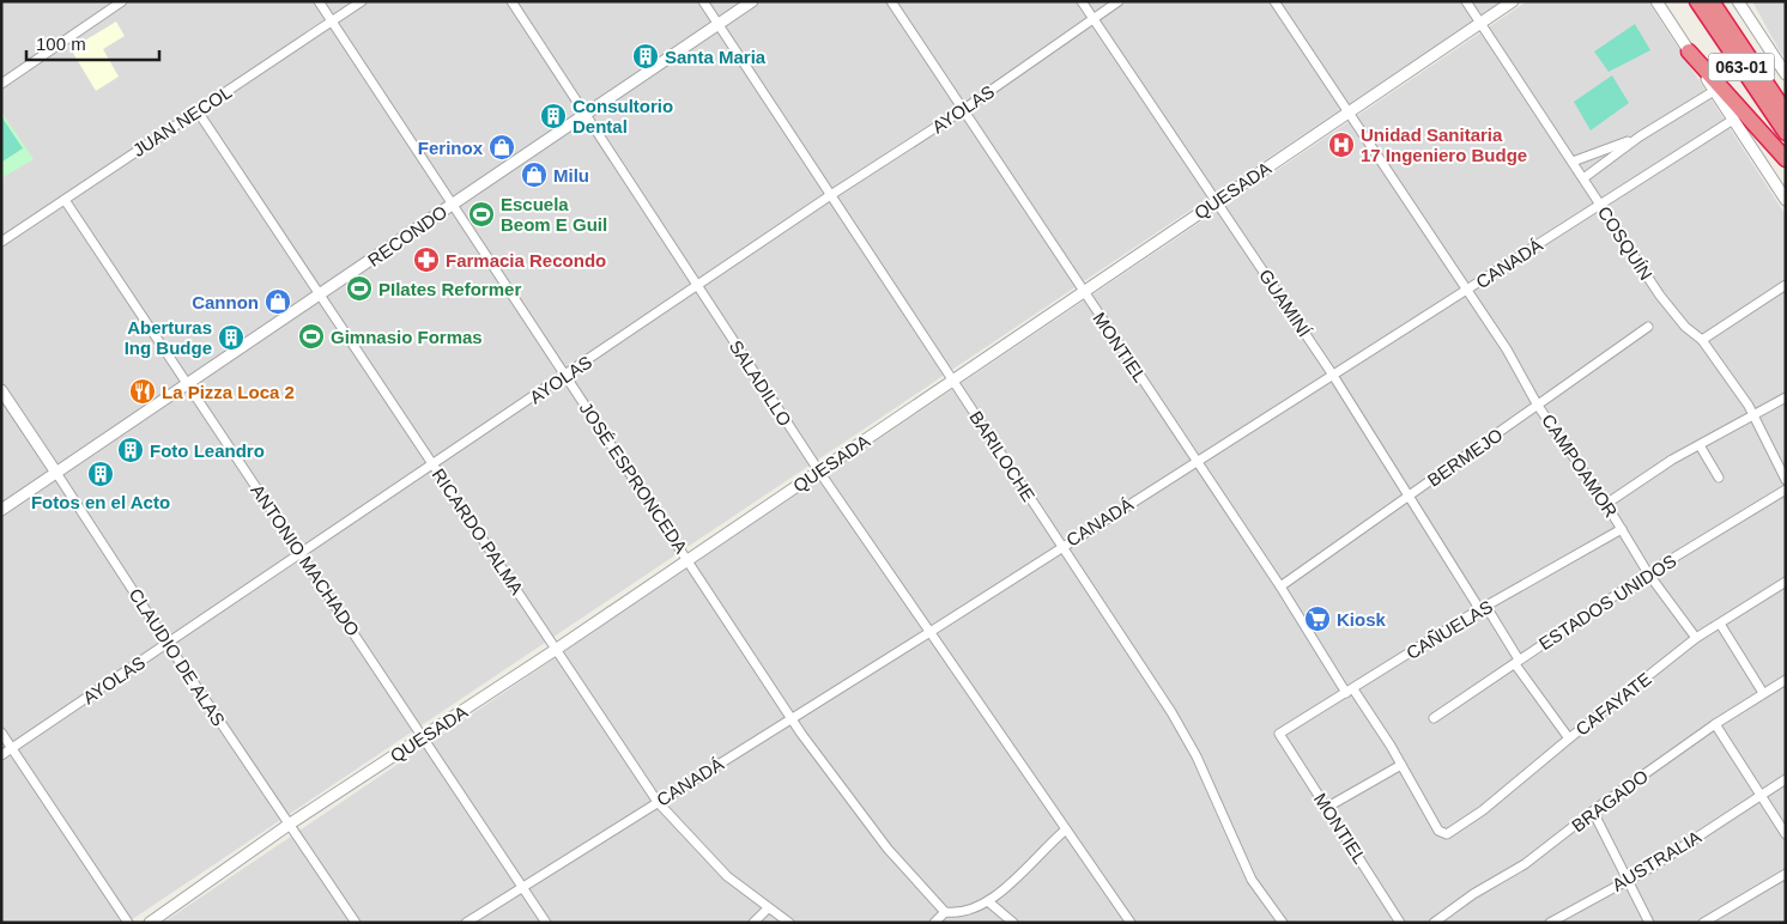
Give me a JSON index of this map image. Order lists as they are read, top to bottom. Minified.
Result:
{"streets":{"highway":["063-01"],"street":["AYOLAS","JUAN NECOL","QUESADA","RECONDO","COSQUÍN","CANADÁ","GUAMINÍ","MONTIEL","SALADILLO","BARILOCHE","BERMEJO","CAMPOAMOR","JOSÉ ESPRONCEDA","RICARDO PALMA","ANTONIO MACHADO","ESTADOS UNIDOS","CAÑUELAS","CLAUDIO DE ALAS","CAFAYATE","BRAGADO","AUSTRALIA"]},"crossings":[["AYOLAS","GUAMINÍ"],["AYOLAS","MONTIEL"],["AYOLAS","SALADILLO"],["AYOLAS","BARILOCHE"],["AYOLAS","JOSÉ ESPRONCEDA"],["AYOLAS","RICARDO PALMA"],["AYOLAS","ANTONIO MACHADO"],["AYOLAS","CLAUDIO DE ALAS"],["JUAN NECOL","JOSÉ ESPRONCEDA"],["JUAN NECOL","RICARDO PALMA"],["JUAN NECOL","ANTONIO MACHADO"],["QUESADA","COSQUÍN"],["QUESADA","GUAMINÍ"],["QUESADA","MONTIEL"],["QUESADA","SALADILLO"],["QUESADA","BARILOCHE"],["QUESADA","CAMPOAMOR"],["QUESADA","JOSÉ ESPRONCEDA"],["QUESADA","RICARDO PALMA"],["QUESADA","ANTONIO MACHADO"],["QUESADA","CLAUDIO DE ALAS"],["RECONDO","SALADILLO"],["RECONDO","BARILOCHE"],["RECONDO","JOSÉ ESPRONCEDA"],["RECONDO","RICARDO PALMA"],["RECONDO","ANTONIO MACHADO"],["RECONDO","CLAUDIO DE ALAS"],["COSQUÍN","CANADÁ"],["CANADÁ","GUAMINÍ"],["CANADÁ","MONTIEL"],["CANADÁ","SALADILLO"],["CANADÁ","BARILOCHE"],["CANADÁ","CAMPOAMOR"],["CANADÁ","JOSÉ ESPRONCEDA"],["CANADÁ","RICARDO PALMA"],["CANADÁ","ANTONIO MACHADO"],["GUAMINÍ","BERMEJO"],["GUAMINÍ","ESTADOS UNIDOS"],["GUAMINÍ","CAÑUELAS"],["GUAMINÍ","CAFAYATE"],["MONTIEL","BERMEJO"],["MONTIEL","CAÑUELAS"],["MONTIEL","CAFAYATE"],["BERMEJO","CAMPOAMOR"],["CAMPOAMOR","ESTADOS UNIDOS"],["CAMPOAMOR","CAÑUELAS"],["CAMPOAMOR","CAFAYATE"]],"places":{"building":["Santa Maria","Consultorio Dental","Aberturas Ing Budge","Foto Leandro","Fotos en el Acto"],"hospital":["Unidad Sanitaria 17 Ingeniero Budge"],"shop":["Ferinox","Milu","Cannon"],"sports":["Escuela Beom E Guil","PIlates Reformer","Gimnasio Formas"],"pharmacy":["Farmacia Recondo"],"restaurant":["La Pizza Loca 2"],"supermarket":["Kiosk"]},"scale_bar":"100 m"}
